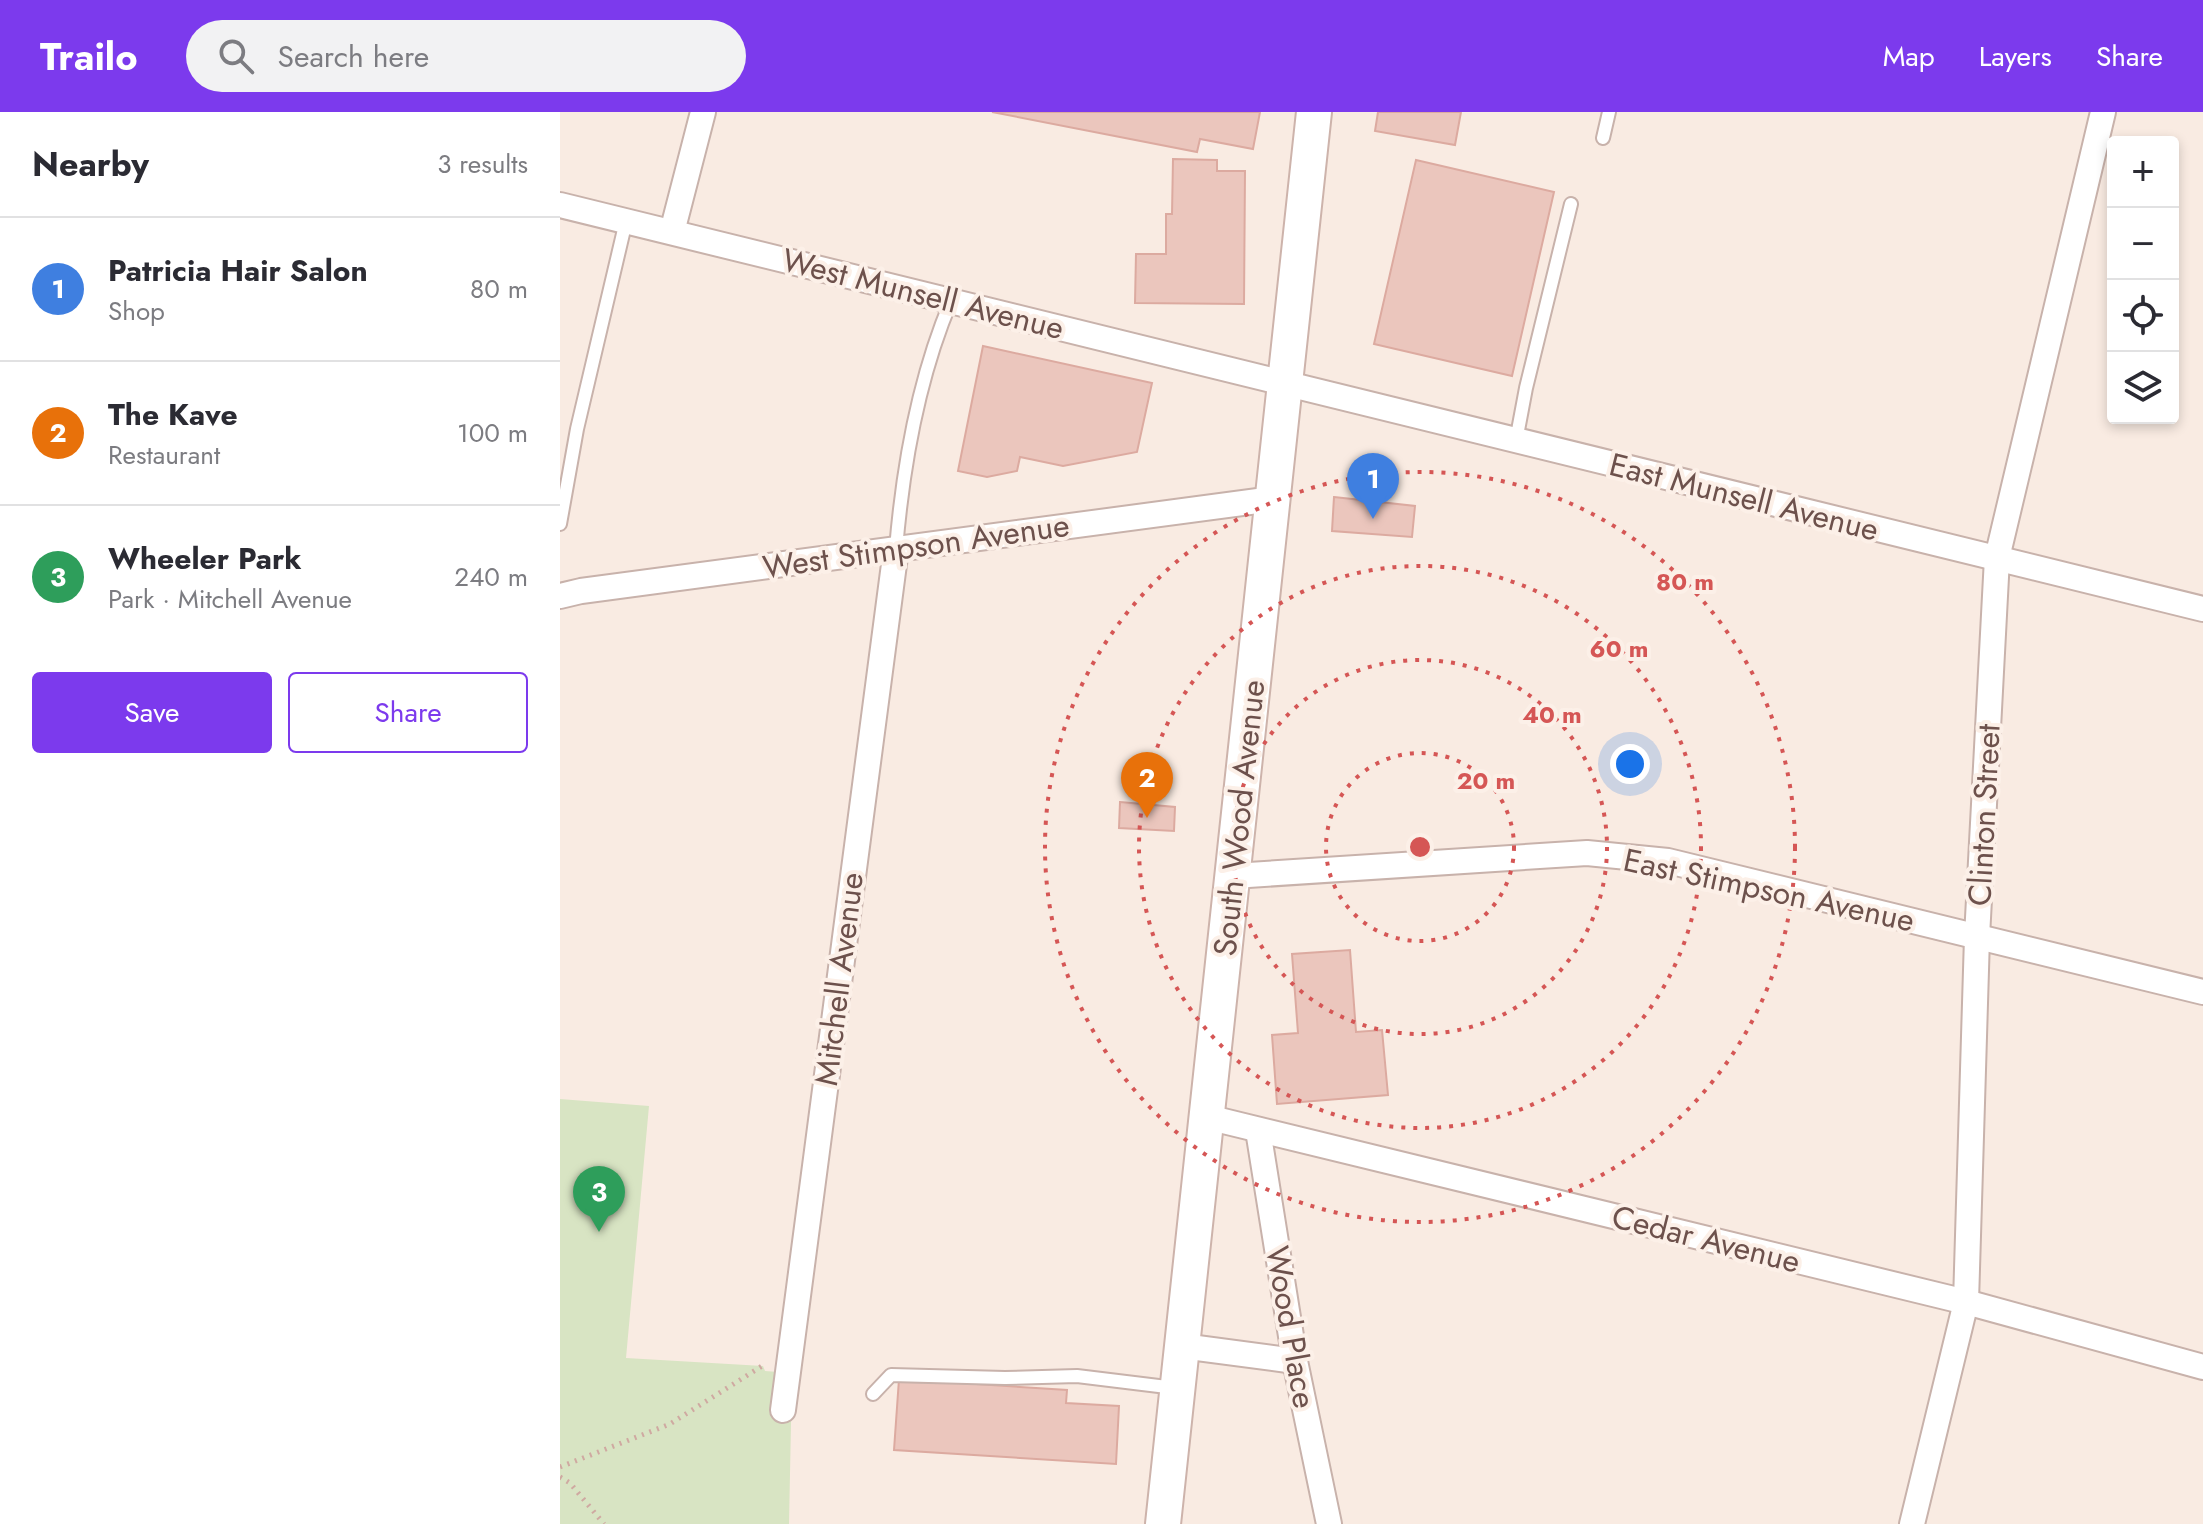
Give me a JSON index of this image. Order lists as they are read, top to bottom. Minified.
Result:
{"streets":{"main road":["South Wood Avenue"],"street":["West Munsell Avenue","East Munsell Avenue","West Stimpson Avenue","Clinton Street","East Stimpson Avenue","Mitchell Avenue","Cedar Avenue","Wood Place"]},"crossings":[["West Munsell Avenue","East Munsell Avenue"],["West Munsell Avenue","South Wood Avenue"],["East Munsell Avenue","Clinton Street"],["East Munsell Avenue","South Wood Avenue"],["West Stimpson Avenue","South Wood Avenue"],["West Stimpson Avenue","Mitchell Avenue"],["Clinton Street","East Stimpson Avenue"],["Clinton Street","Cedar Avenue"],["South Wood Avenue","East Stimpson Avenue"],["South Wood Avenue","Cedar Avenue"],["Cedar Avenue","Wood Place"]],"page":{"header":"Trailo","search":"Search here","nav":["Map","Layers","Share"],"heading":["Nearby","3 results"],"map_buttons":["+","−"],"list":[{"mark":"1","name":"Patricia Hair Salon","note":"Shop","value":"80 m"},{"mark":"2","name":"The Kave","note":"Restaurant","value":"100 m"},{"mark":"3","name":"Wheeler Park","note":"Park · Mitchell Avenue","value":"240 m"}],"pins":["1","2","3"],"buttons":["Save","Share"]},"rings":["80 m","60 m","40 m","20 m"]}
